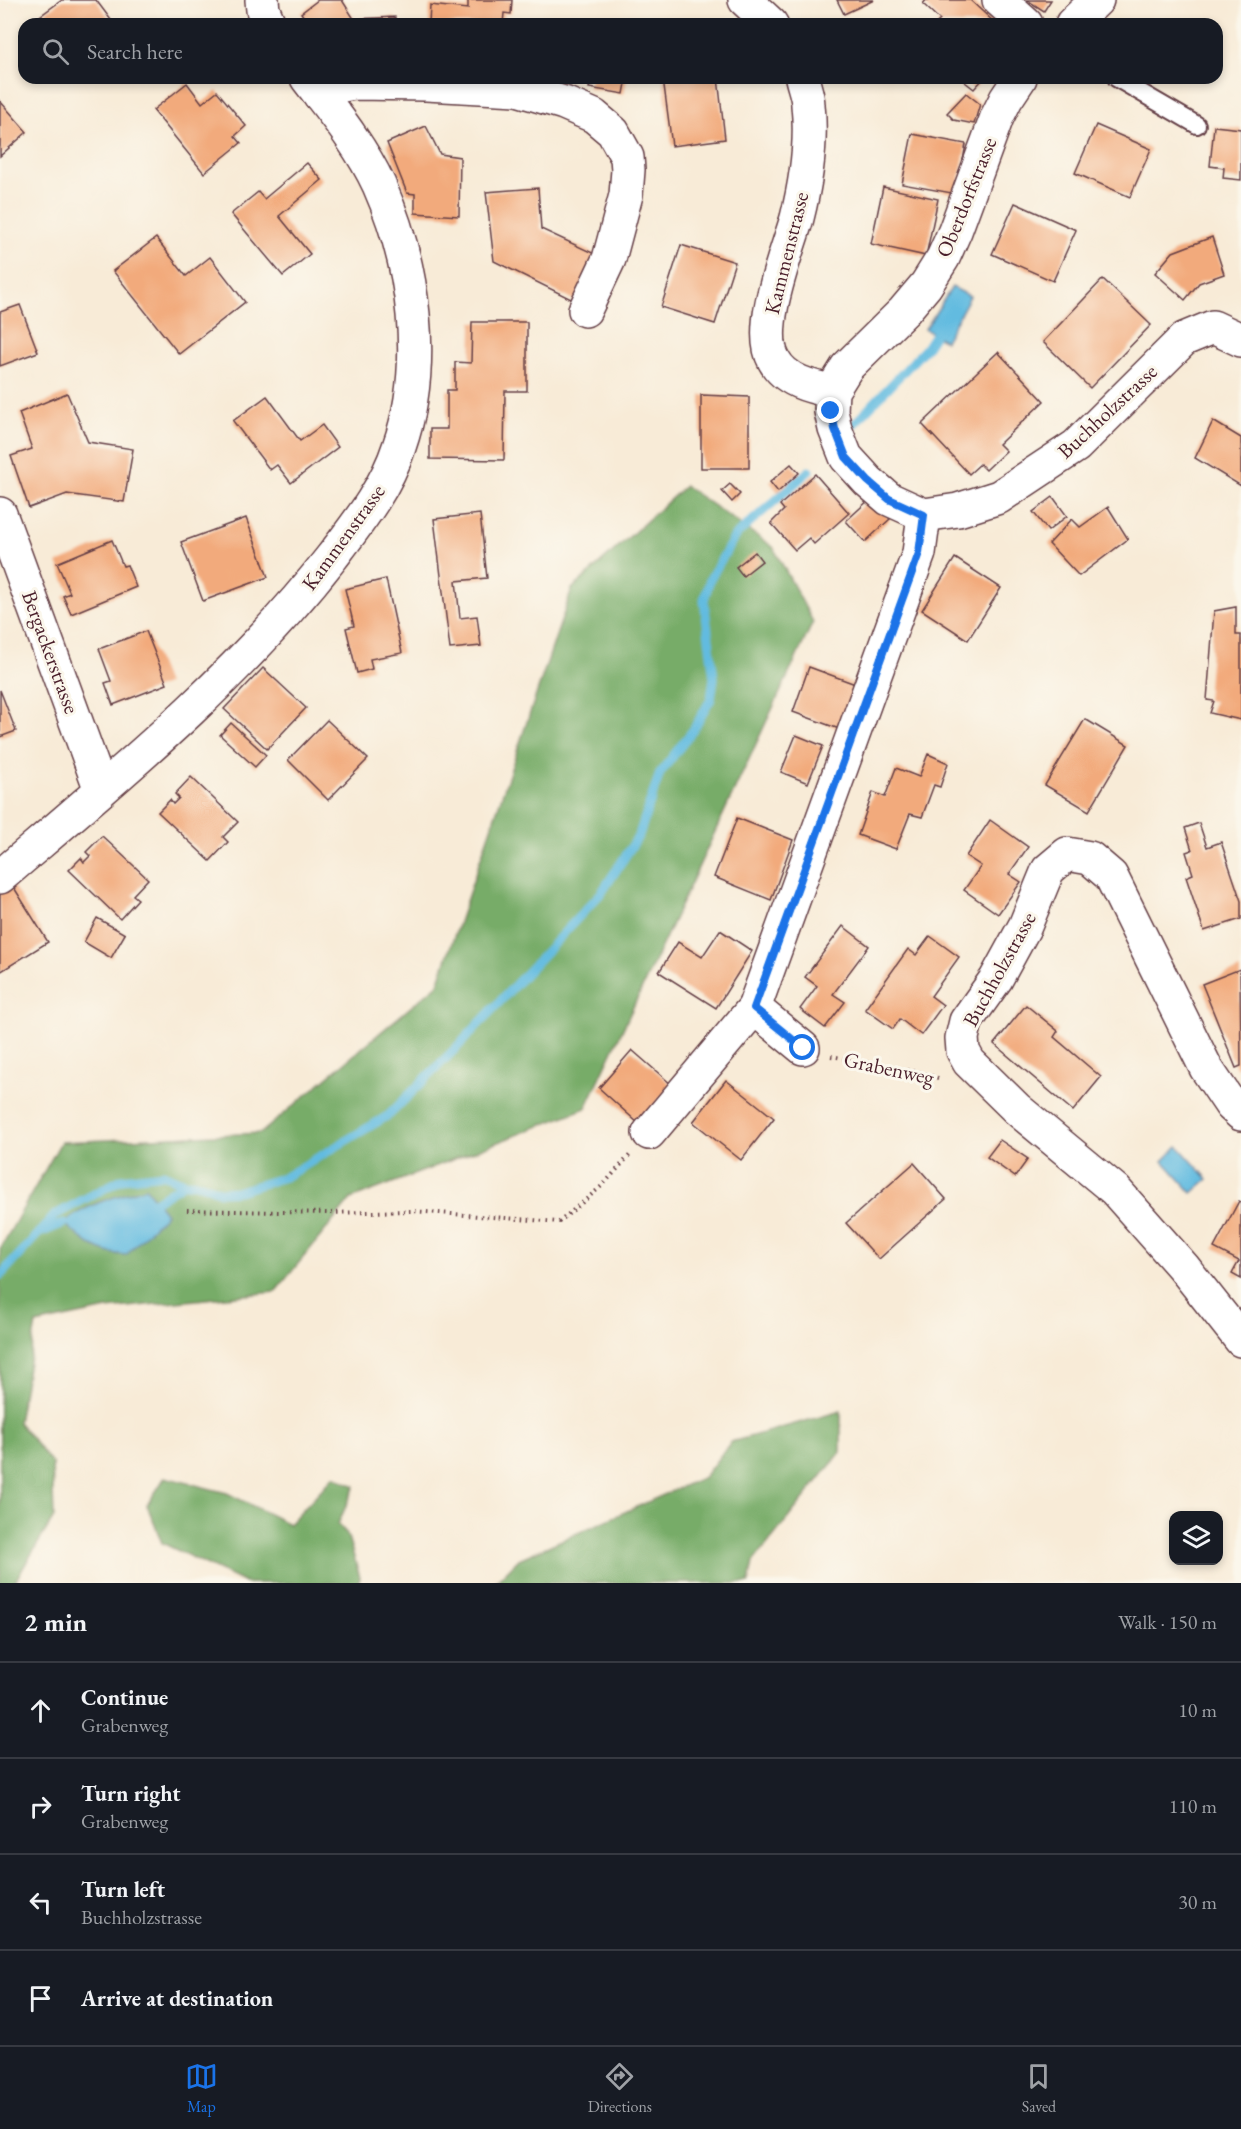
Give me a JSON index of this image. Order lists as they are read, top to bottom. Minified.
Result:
{"streets":{"street":["Oberdorfstrasse","Kammenstrasse","Buchholzstrasse","Bergackerstrasse"],"path":["Grabenweg"]},"crossings":[["Oberdorfstrasse","Kammenstrasse"],["Kammenstrasse","Bergackerstrasse"]],"page":{"search":"Search here","heading":["2 min","Walk · 150 m"],"list":[["Continue","Grabenweg","10 m"],["Turn right","Grabenweg","110 m"],["Turn left","Buchholzstrasse","30 m"],"Arrive at destination"],"nav":["Map","Directions","Saved"]}}
